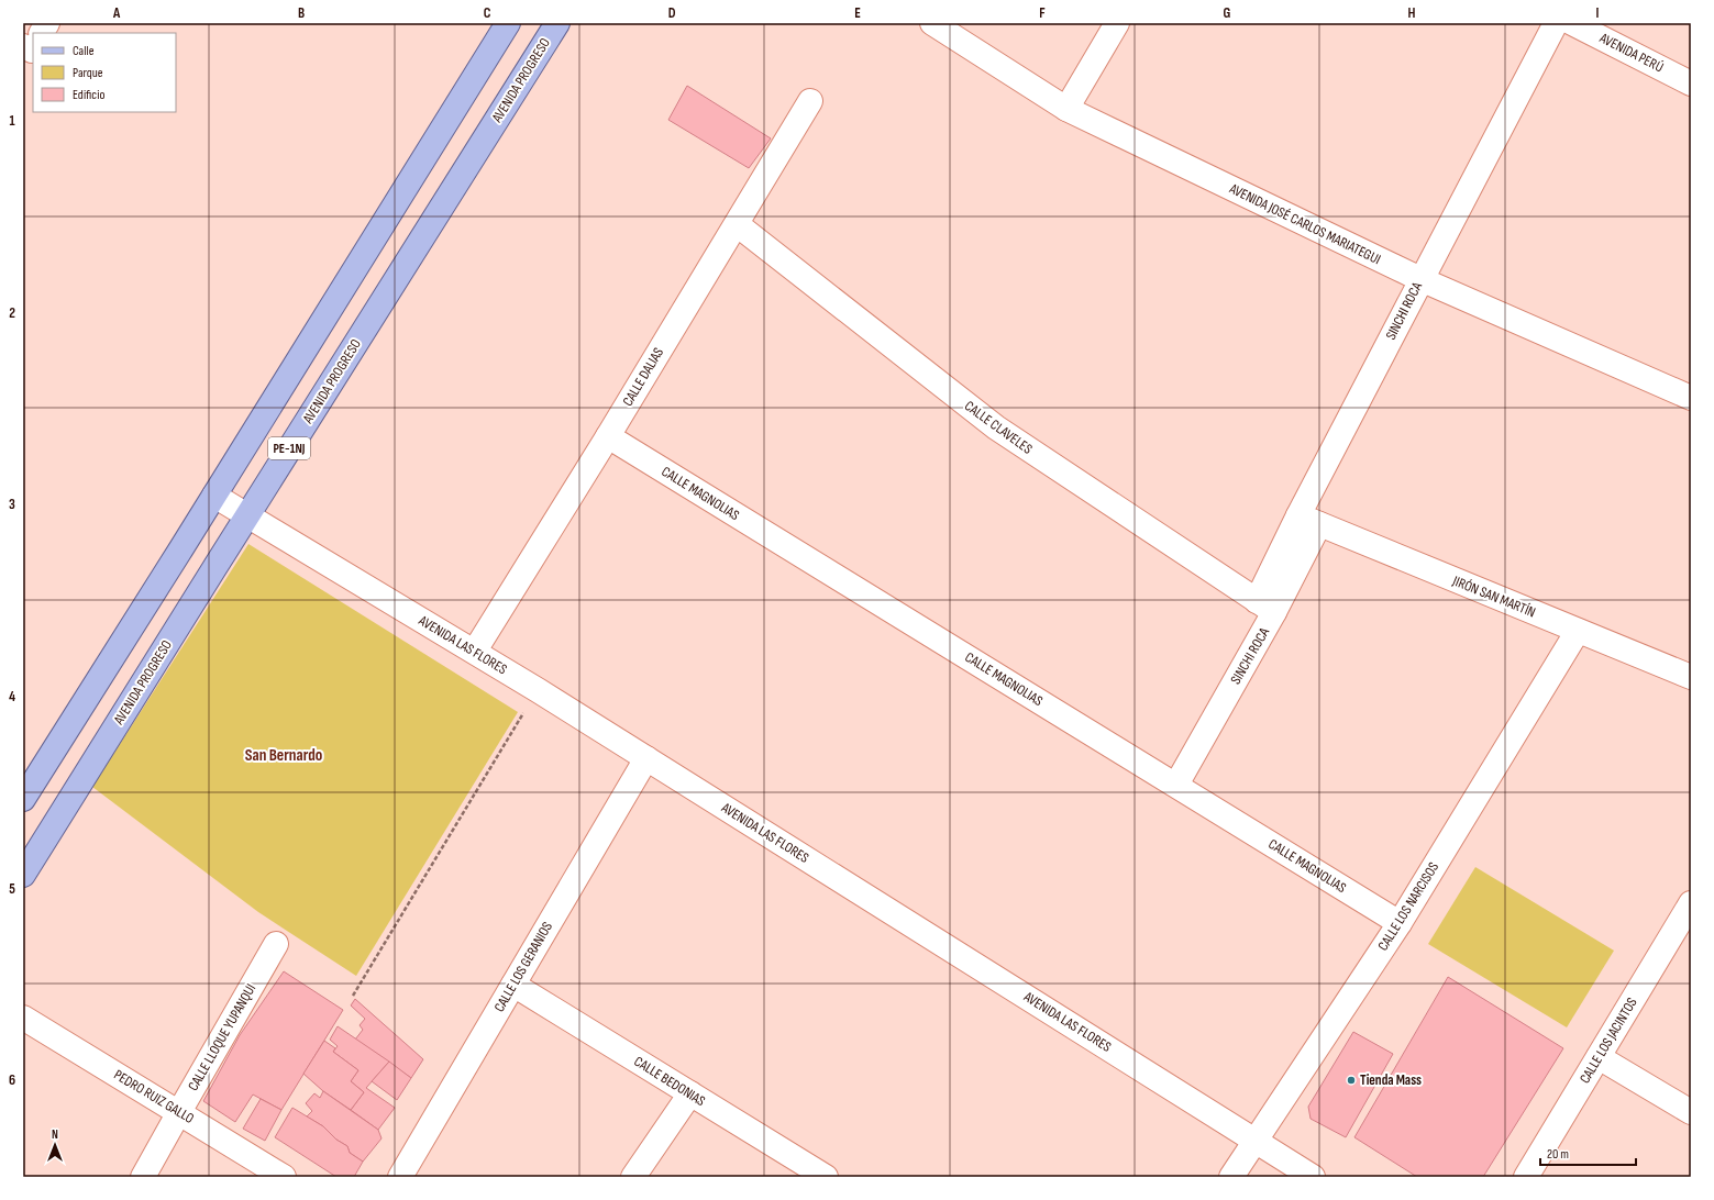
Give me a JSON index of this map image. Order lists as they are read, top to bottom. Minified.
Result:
{"streets":{"main road":["AVENIDA PROGRESO","PE-1NJ"],"street":["AVENIDA PERÚ","AVENIDA JOSÉ CARLOS MARIATEGUI","SINCHI ROCA","CALLE DALIAS","CALLE CLAVELES","CALLE MAGNOLIAS","JIRÓN SAN MARTÍN","AVENIDA LAS FLORES","CALLE LOS NARCISOS","CALLE LOS GERANIOS","CALLE LLOQUE YUPANQUI","CALLE LOS JACINTOS","CALLE BEDONIAS","PEDRO RUIZ GALLO"]},"crossings":[["AVENIDA PROGRESO","AVENIDA LAS FLORES"],["AVENIDA JOSÉ CARLOS MARIATEGUI","SINCHI ROCA"],["SINCHI ROCA","CALLE CLAVELES"],["SINCHI ROCA","CALLE MAGNOLIAS"],["SINCHI ROCA","JIRÓN SAN MARTÍN"],["CALLE DALIAS","CALLE CLAVELES"],["CALLE DALIAS","CALLE MAGNOLIAS"],["CALLE DALIAS","AVENIDA LAS FLORES"],["PE-1NJ","AVENIDA LAS FLORES"],["CALLE MAGNOLIAS","CALLE LOS NARCISOS"],["JIRÓN SAN MARTÍN","CALLE LOS NARCISOS"],["AVENIDA LAS FLORES","CALLE LOS NARCISOS"],["AVENIDA LAS FLORES","CALLE LOS GERANIOS"],["CALLE LOS GERANIOS","CALLE BEDONIAS"],["CALLE LLOQUE YUPANQUI","PEDRO RUIZ GALLO"]],"districts":["San Bernardo"],"places":["Tienda Mass"],"legend":["Calle","Parque","Edificio"],"scale_bar":"20 m","north":"top","grid":{"columns":["A","B","C","D","E","F","G","H","I"],"rows":["1","2","3","4","5","6"]}}
